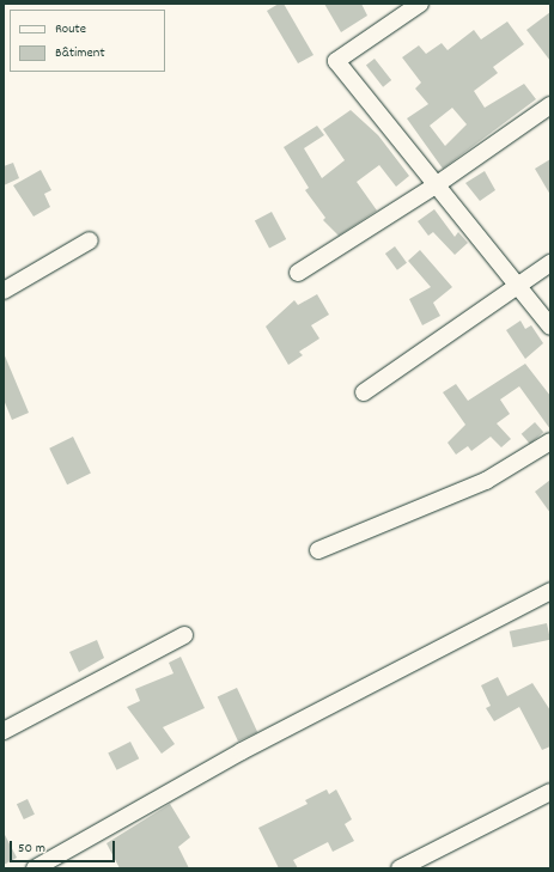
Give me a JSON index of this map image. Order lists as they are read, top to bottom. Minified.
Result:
{"legend":["Route","Bâtiment"],"scale_bar":"50 m"}
